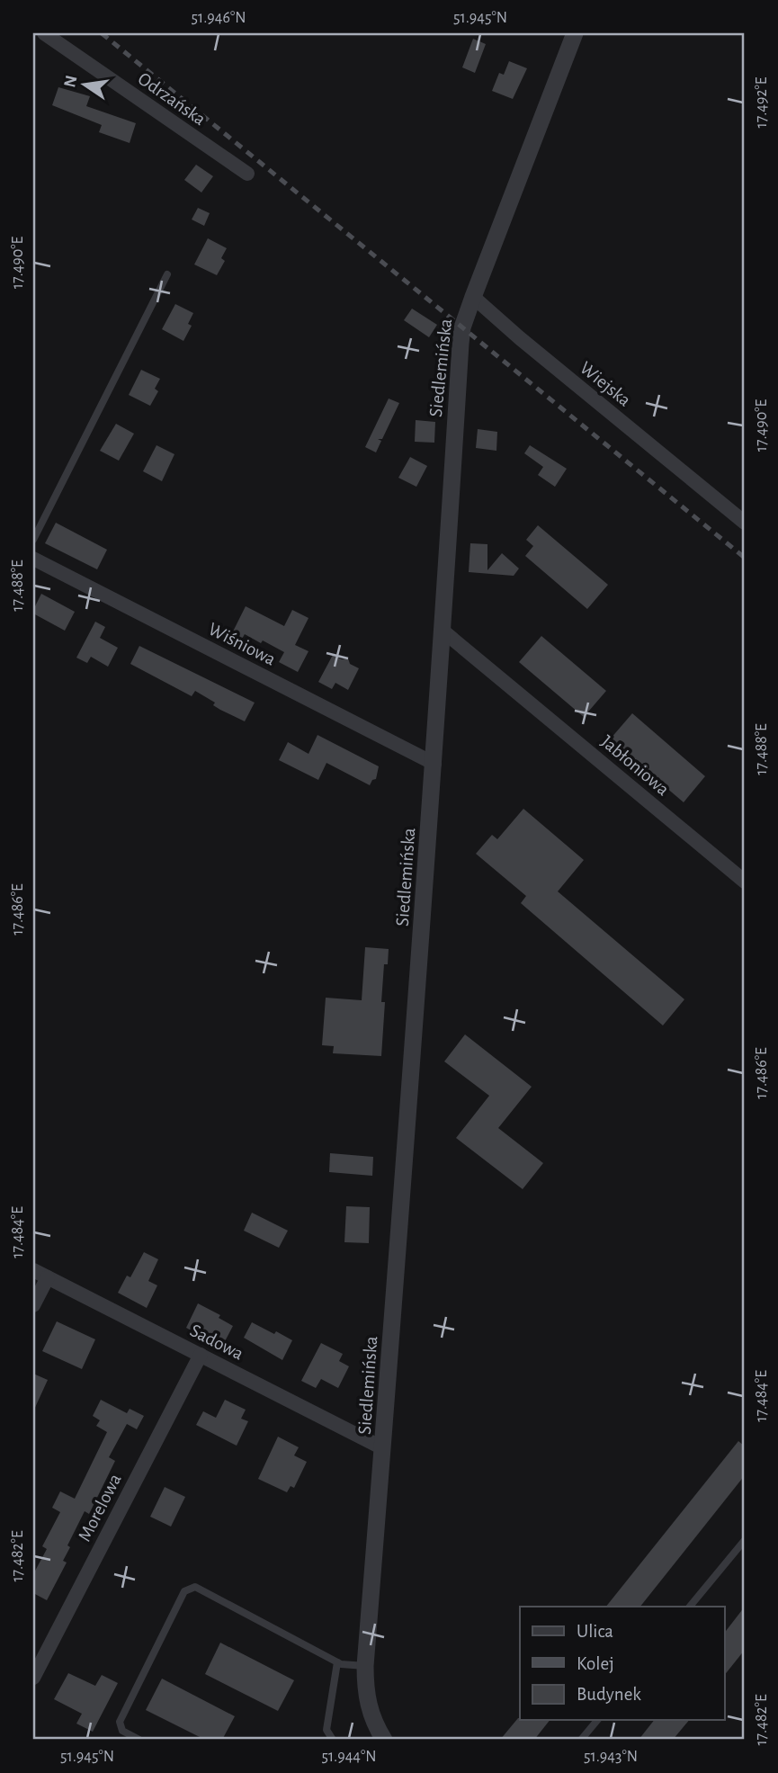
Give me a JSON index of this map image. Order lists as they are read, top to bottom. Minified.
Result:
{"streets":{"street":["Odrzańska","Siedlemińska","Wiejska","Wiśniowa","Jabłoniowa","Sadowa","Morelowa"]},"crossings":[["Siedlemińska","Wiejska"],["Siedlemińska","Wiśniowa"],["Siedlemińska","Jabłoniowa"],["Siedlemińska","Sadowa"],["Sadowa","Morelowa"]],"legend":["Ulica","Kolej","Budynek"],"north":"left","coordinates":["51.946°N","51.945°N","17.492°E","17.490°E","17.488°E","17.486°E","17.484°E","17.482°E","51.944°N","51.943°N"]}
